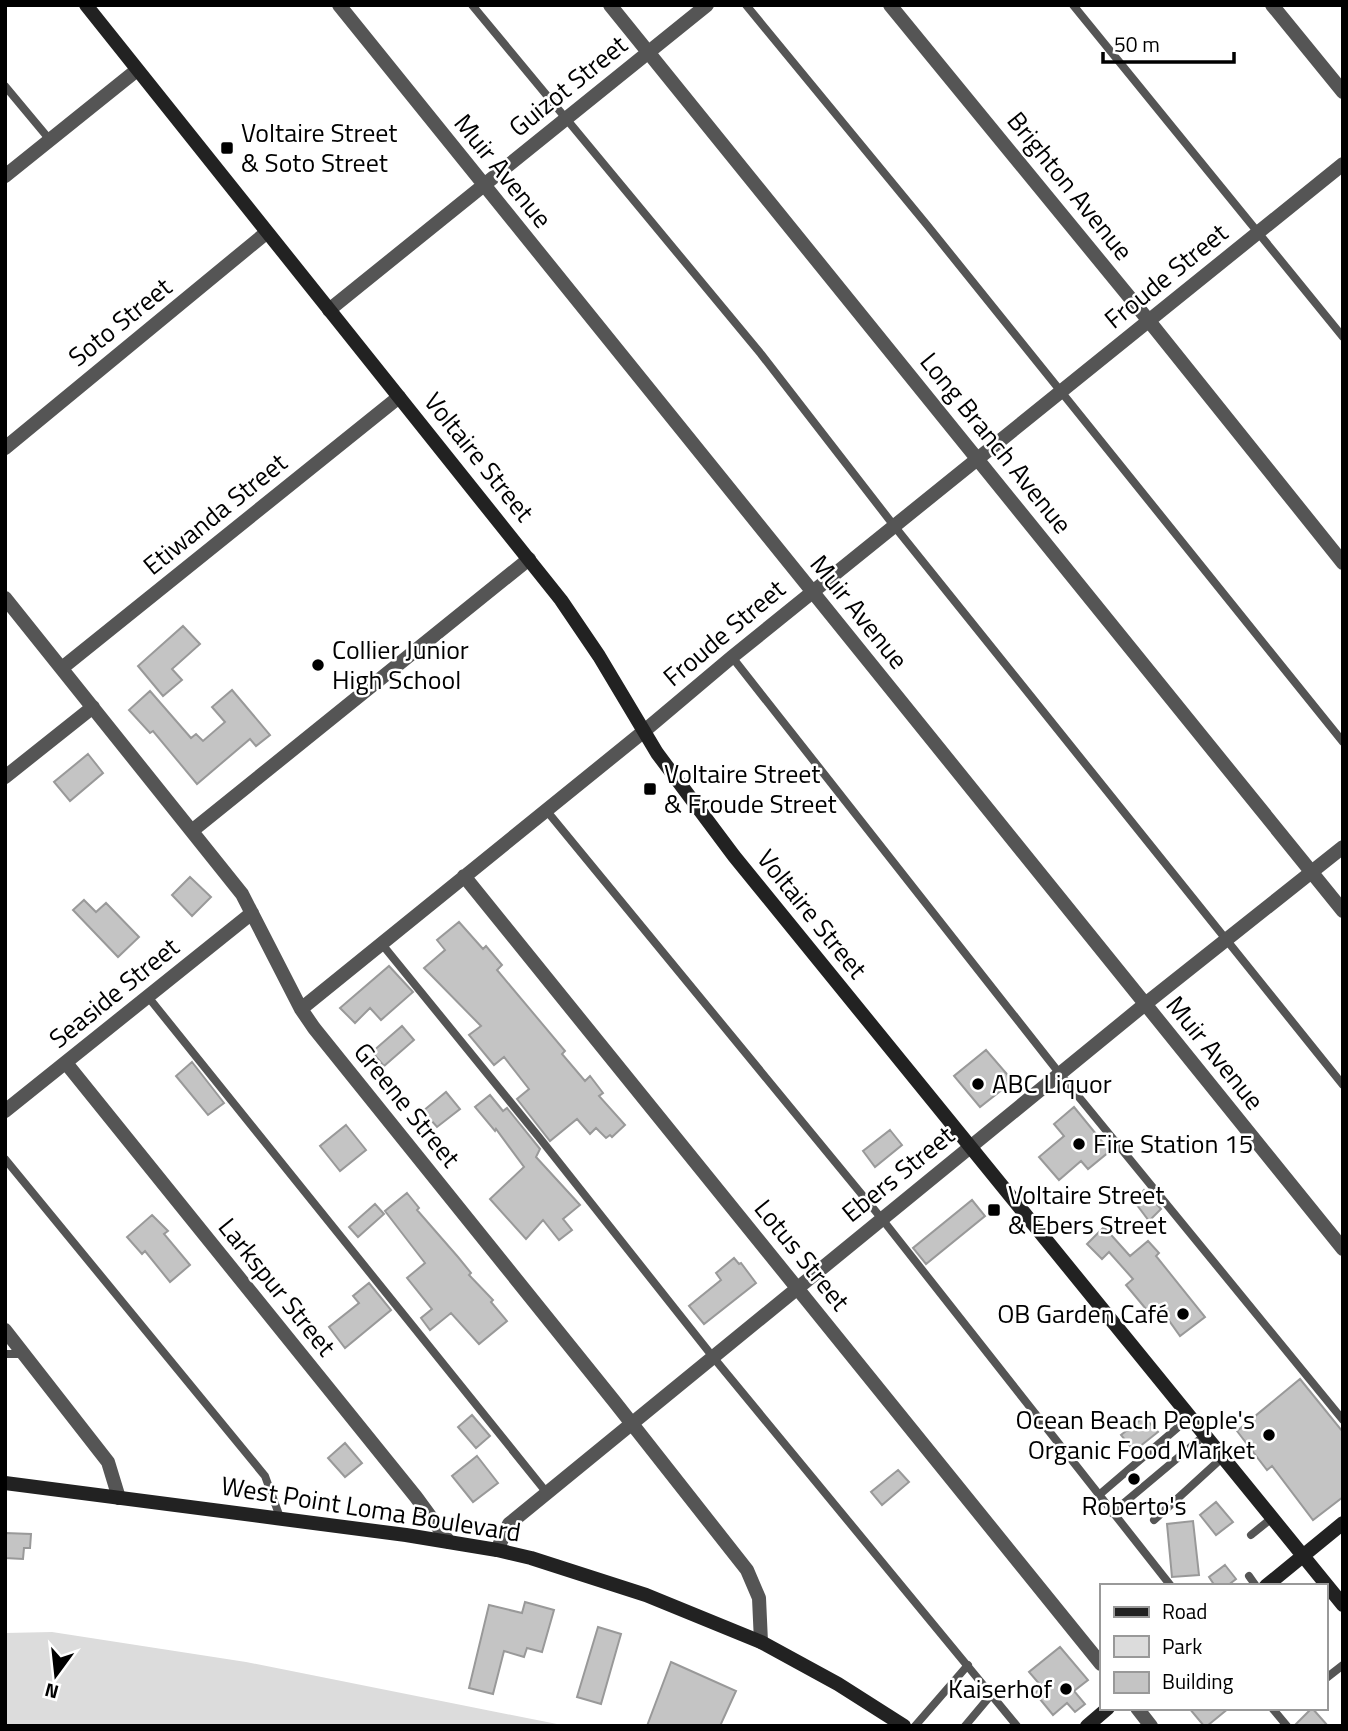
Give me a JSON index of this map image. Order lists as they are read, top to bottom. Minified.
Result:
{"streets":{"main road":["Voltaire Street","West Point Loma Boulevard"],"street":["Guizot Street","Muir Avenue","Brighton Avenue","Froude Street","Soto Street","Long Branch Avenue","Etiwanda Street","Seaside Street","Greene Street","Ebers Street","Lotus Street","Larkspur Street"]},"crossings":[["Guizot Street","Muir Avenue"],["Guizot Street","Long Branch Avenue"],["Guizot Street","Voltaire Street"],["Muir Avenue","Froude Street"],["Muir Avenue","Ebers Street"],["Brighton Avenue","Froude Street"],["Froude Street","Long Branch Avenue"],["Froude Street","Voltaire Street"],["Froude Street","Greene Street"],["Froude Street","Lotus Street"],["Soto Street","Voltaire Street"],["Long Branch Avenue","Ebers Street"],["Voltaire Street","Etiwanda Street"],["Voltaire Street","Ebers Street"],["Etiwanda Street","Greene Street"],["Seaside Street","Greene Street"],["Seaside Street","Larkspur Street"],["Greene Street","Ebers Street"],["Greene Street","West Point Loma Boulevard"],["Ebers Street","Lotus Street"],["Ebers Street","West Point Loma Boulevard"],["Larkspur Street","West Point Loma Boulevard"]],"places":{"transit":["Voltaire Street & Soto Street","Voltaire Street & Froude Street","Voltaire Street & Ebers Street"],"other":["Collier Junior High School","ABC Liquor","Fire Station 15","OB Garden Café","Ocean Beach People's Organic Food Market","Roberto's","Kaiserhof"]},"legend":["Road","Park","Building"],"scale_bar":"50 m","north":"bottom"}
